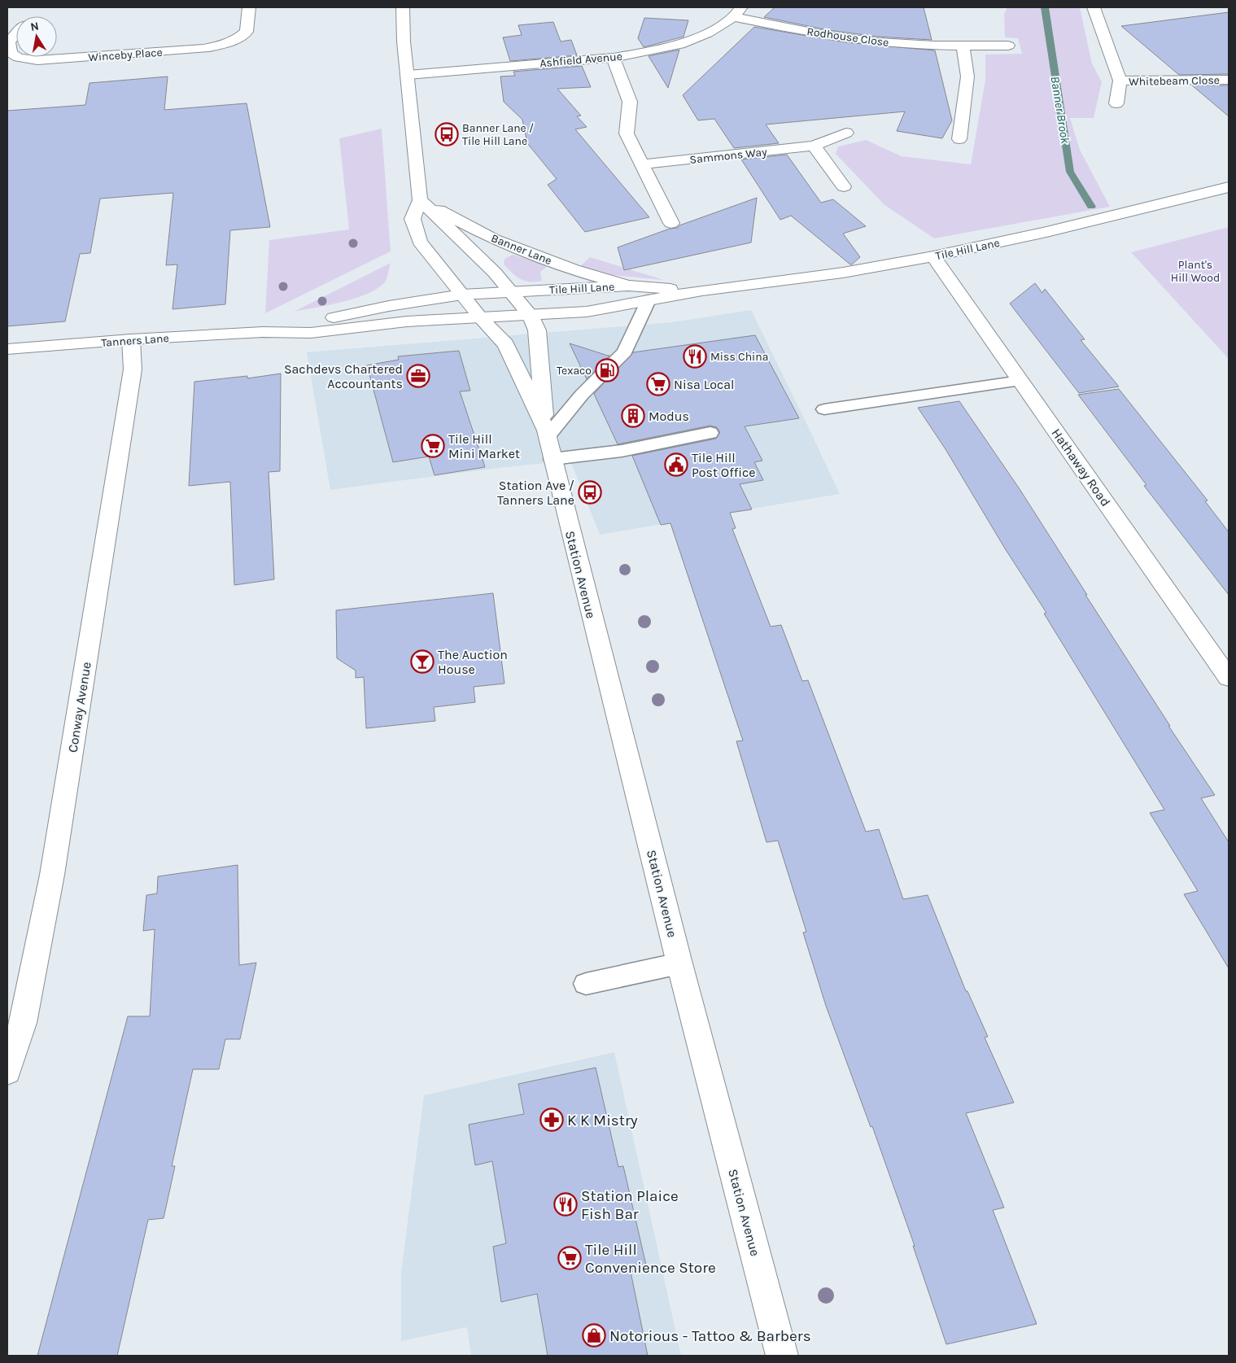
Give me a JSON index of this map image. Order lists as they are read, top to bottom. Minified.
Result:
{"streets":{"street":["Rodhouse Close","Winceby Place","Ashfield Avenue","Whitebeam Close","Sammons Way","Banner Lane","Tile Hill Lane","Tanners Lane","Hathaway Road","Station Avenue","Conway Avenue"]},"crossings":[["Rodhouse Close","Ashfield Avenue"],["Banner Lane","Tile Hill Lane"],["Banner Lane","Station Avenue"],["Tile Hill Lane","Tanners Lane"],["Tile Hill Lane","Hathaway Road"],["Tile Hill Lane","Station Avenue"],["Tanners Lane","Station Avenue"],["Tanners Lane","Conway Avenue"]],"water":["Banner Brook"],"parks":["Plant's Hill Wood"],"places":{"bus stop":["Banner Lane / Tile Hill Lane","Station Ave / Tanners Lane"],"restaurant":["Miss China","Station Plaice Fish Bar"],"fuel station":["Texaco"],"office":["Sachdevs Chartered Accountants"],"supermarket":["Nisa Local","Tile Hill Mini Market","Tile Hill Convenience Store"],"building":["Modus"],"public building":["Tile Hill Post Office"],"bar":["The Auction House"],"pharmacy":["K K Mistry"],"shop":["Notorious - Tattoo & Barbers"]},"north":"top"}
